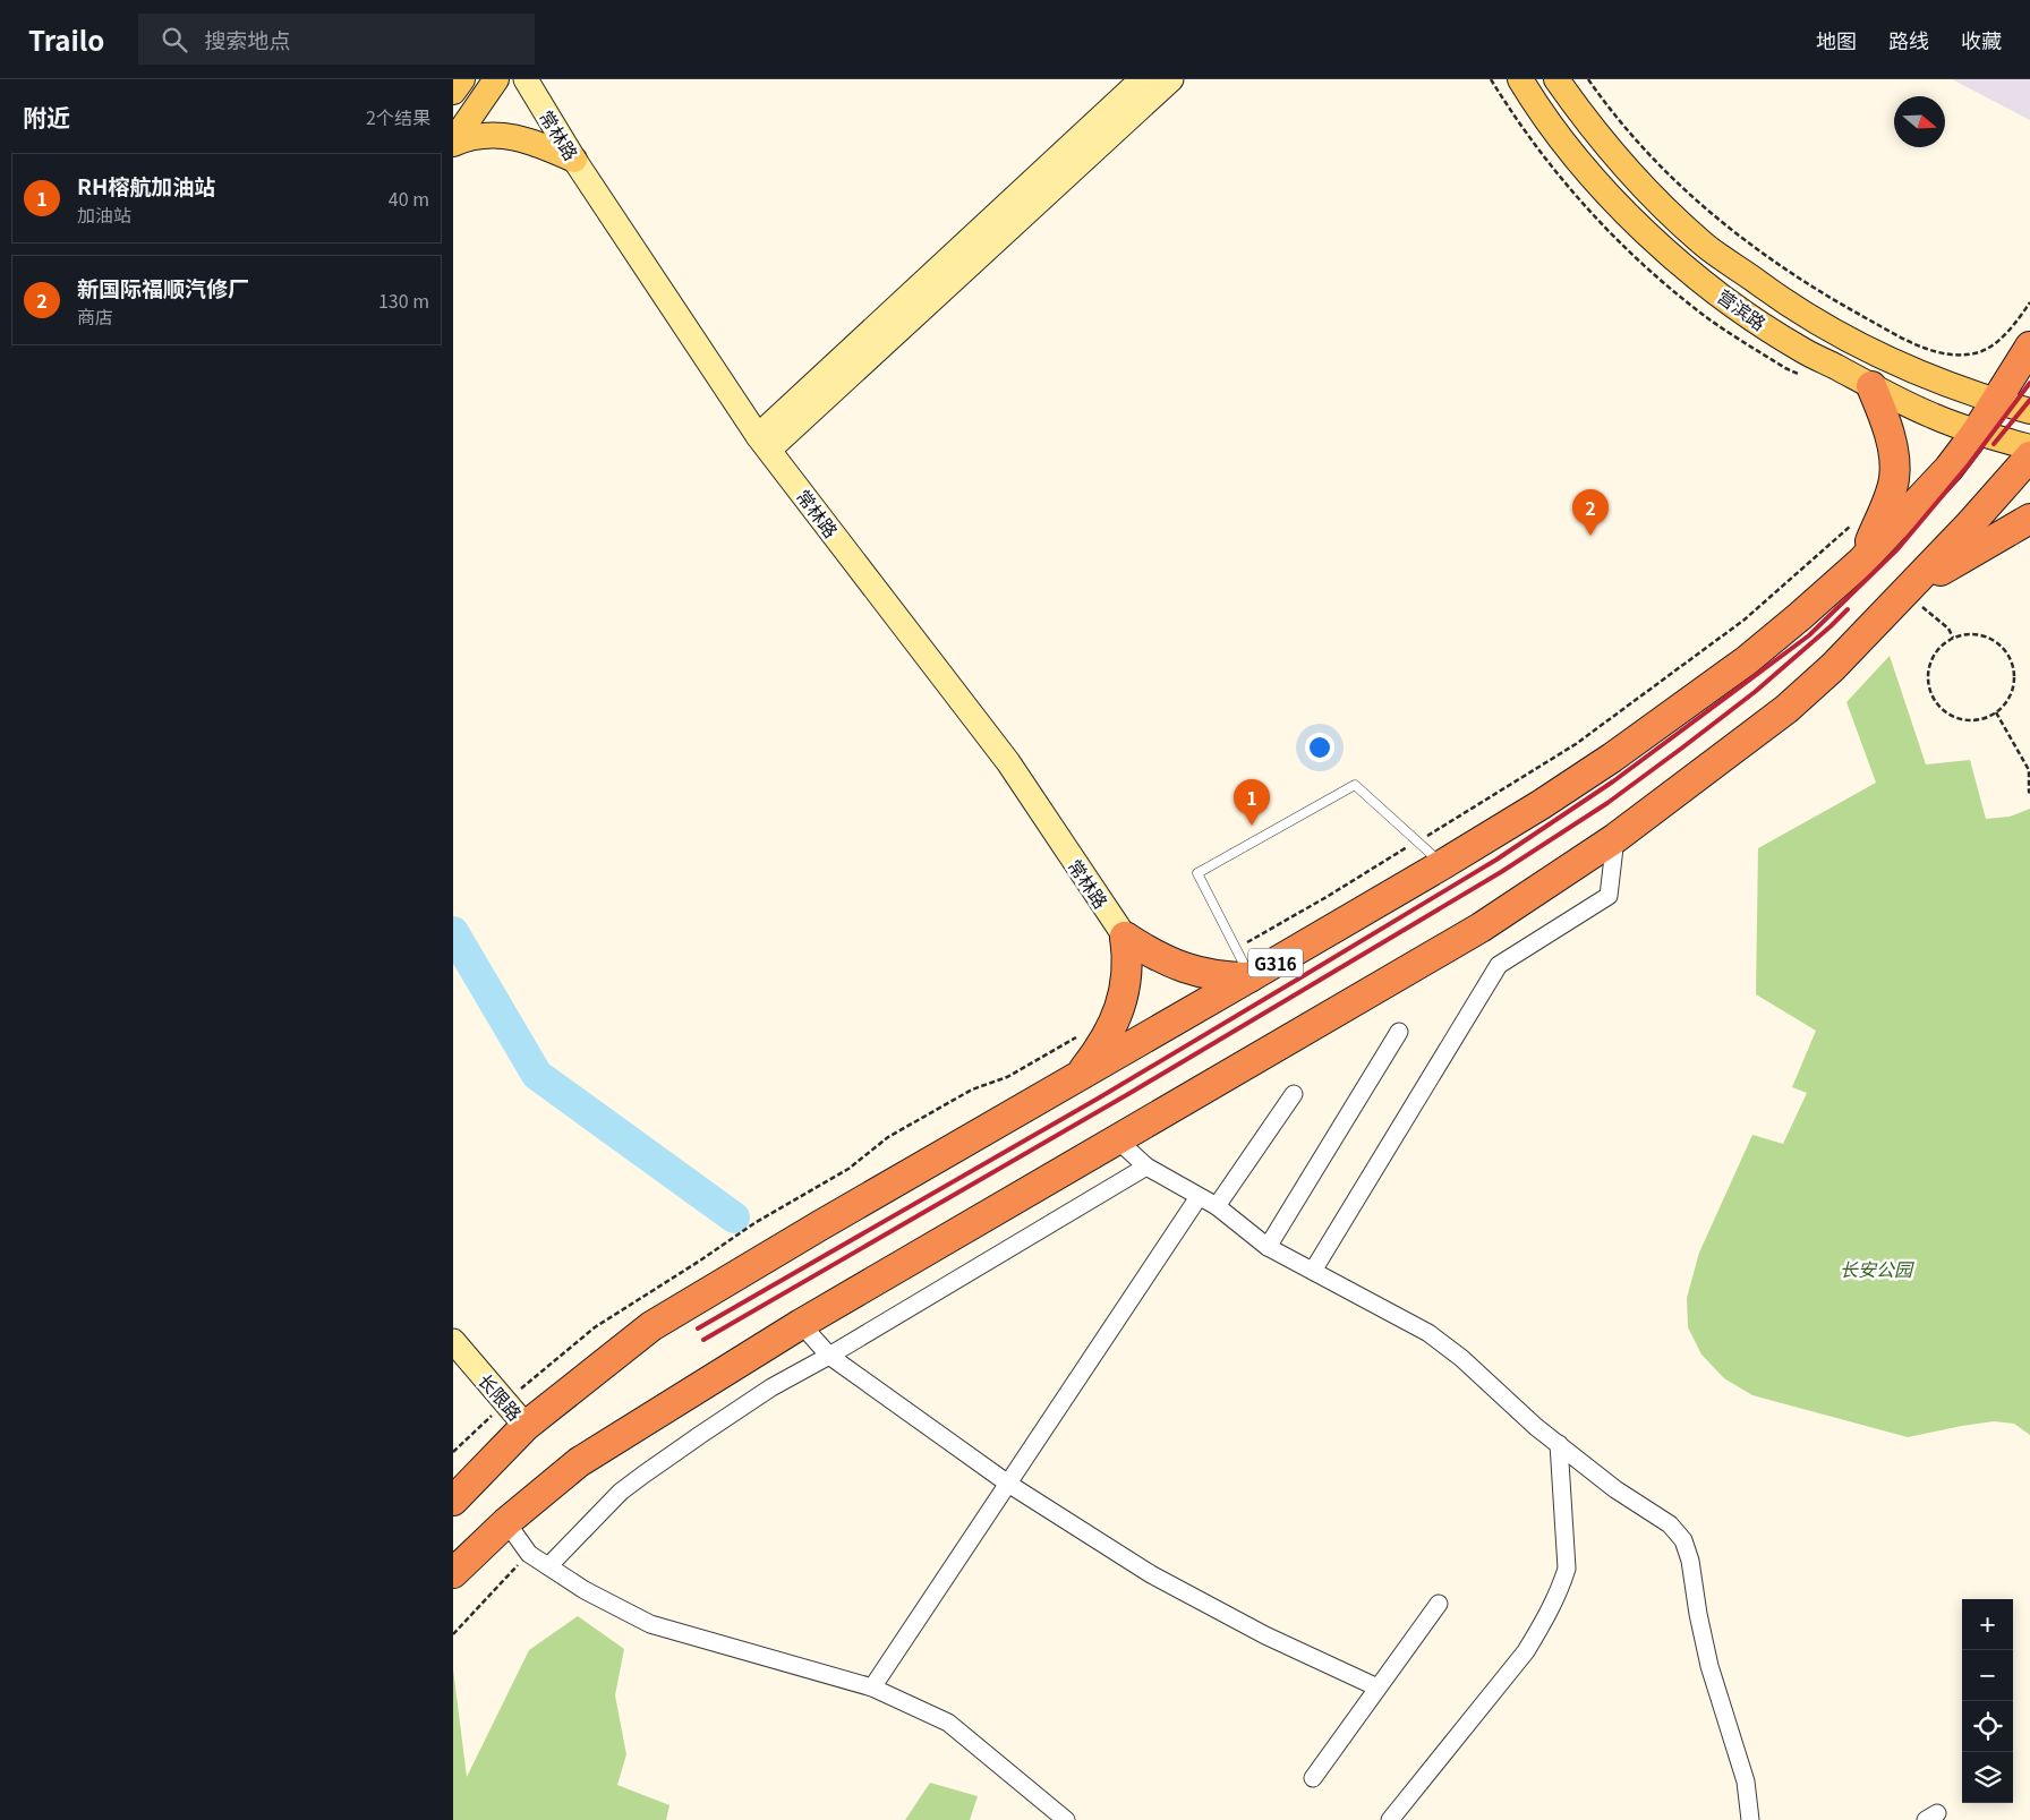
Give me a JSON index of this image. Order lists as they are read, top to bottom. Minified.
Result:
{"streets":{"highway":["G316"],"main road":["营滨路"],"street":["常林路","长限路"]},"crossings":[["营滨路","G316"],["G316","长限路"]],"parks":["长安公园"],"north":"right","page":{"header":"Trailo","search":"搜索地点","nav":["地图","路线","收藏"],"heading":["附近","2个结果"],"list":[{"mark":"1","name":"RH榕航加油站","note":"加油站","value":"40 m"},{"mark":"2","name":"新国际福顺汽修厂","note":"商店","value":"130 m"}],"pins":["2","1"],"map_buttons":["+","−"]}}
